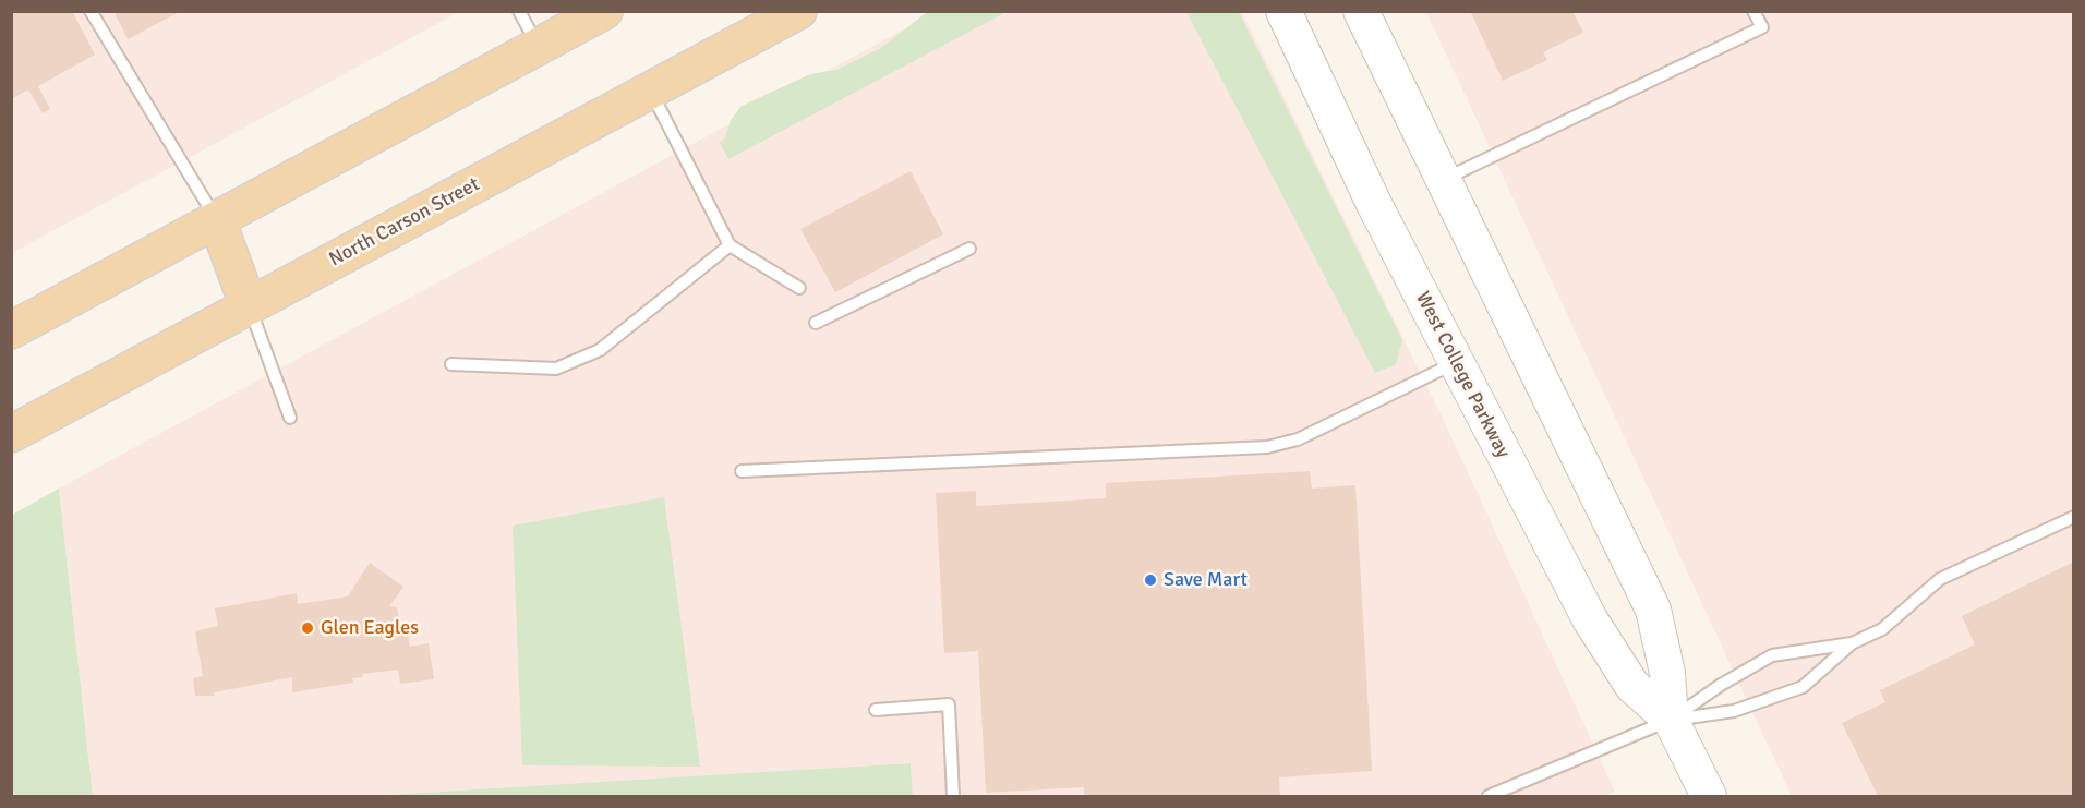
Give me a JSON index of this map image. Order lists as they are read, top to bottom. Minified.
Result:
{"streets":{"main road":["North Carson Street"],"street":["West College Parkway"]},"places":["Save Mart","Glen Eagles"]}
